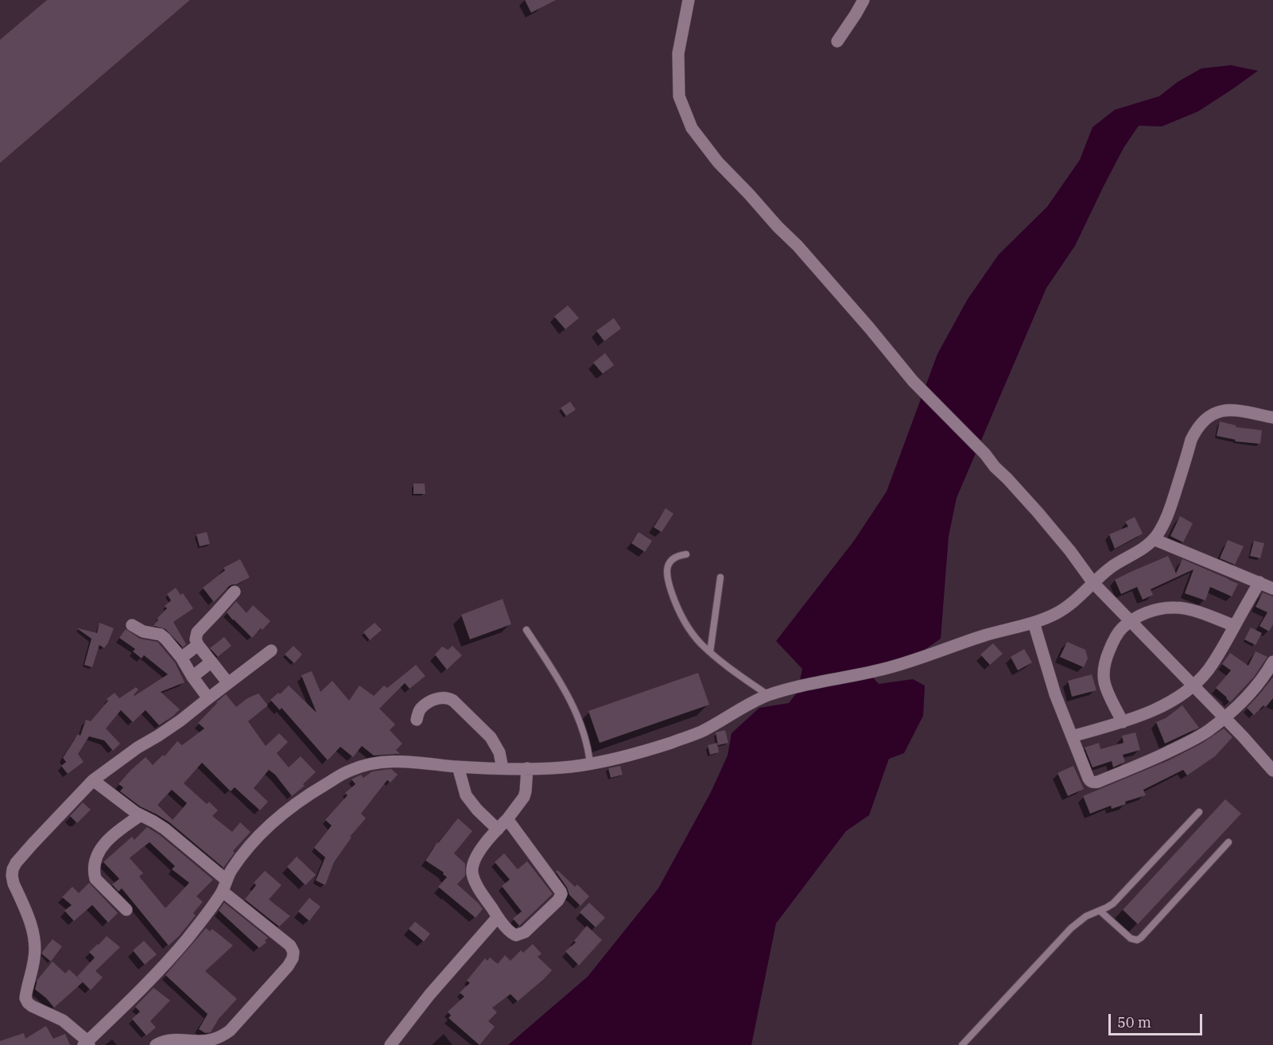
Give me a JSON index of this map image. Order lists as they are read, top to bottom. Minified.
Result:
{"scale_bar":"50 m"}
